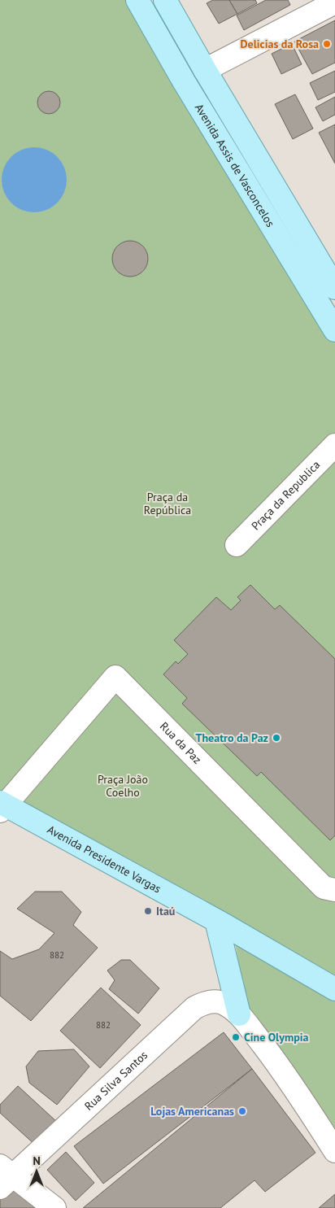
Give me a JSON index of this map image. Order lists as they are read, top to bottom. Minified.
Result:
{"streets":{"main road":["Avenida Assis de Vasconcelos","Avenida Presidente Vargas"],"street":["Praça da Republica","Rua da Paz","Rua Silva Santos"]},"crossings":[["Rua da Paz","Avenida Presidente Vargas"]],"parks":["Praça da República","Praça João Coelho"],"places":["Delicias da Rosa","Theatro da Paz","Itaú","Cine Olympia","Lojas Americanas"],"house_numbers":["882","882"],"north":"top"}
